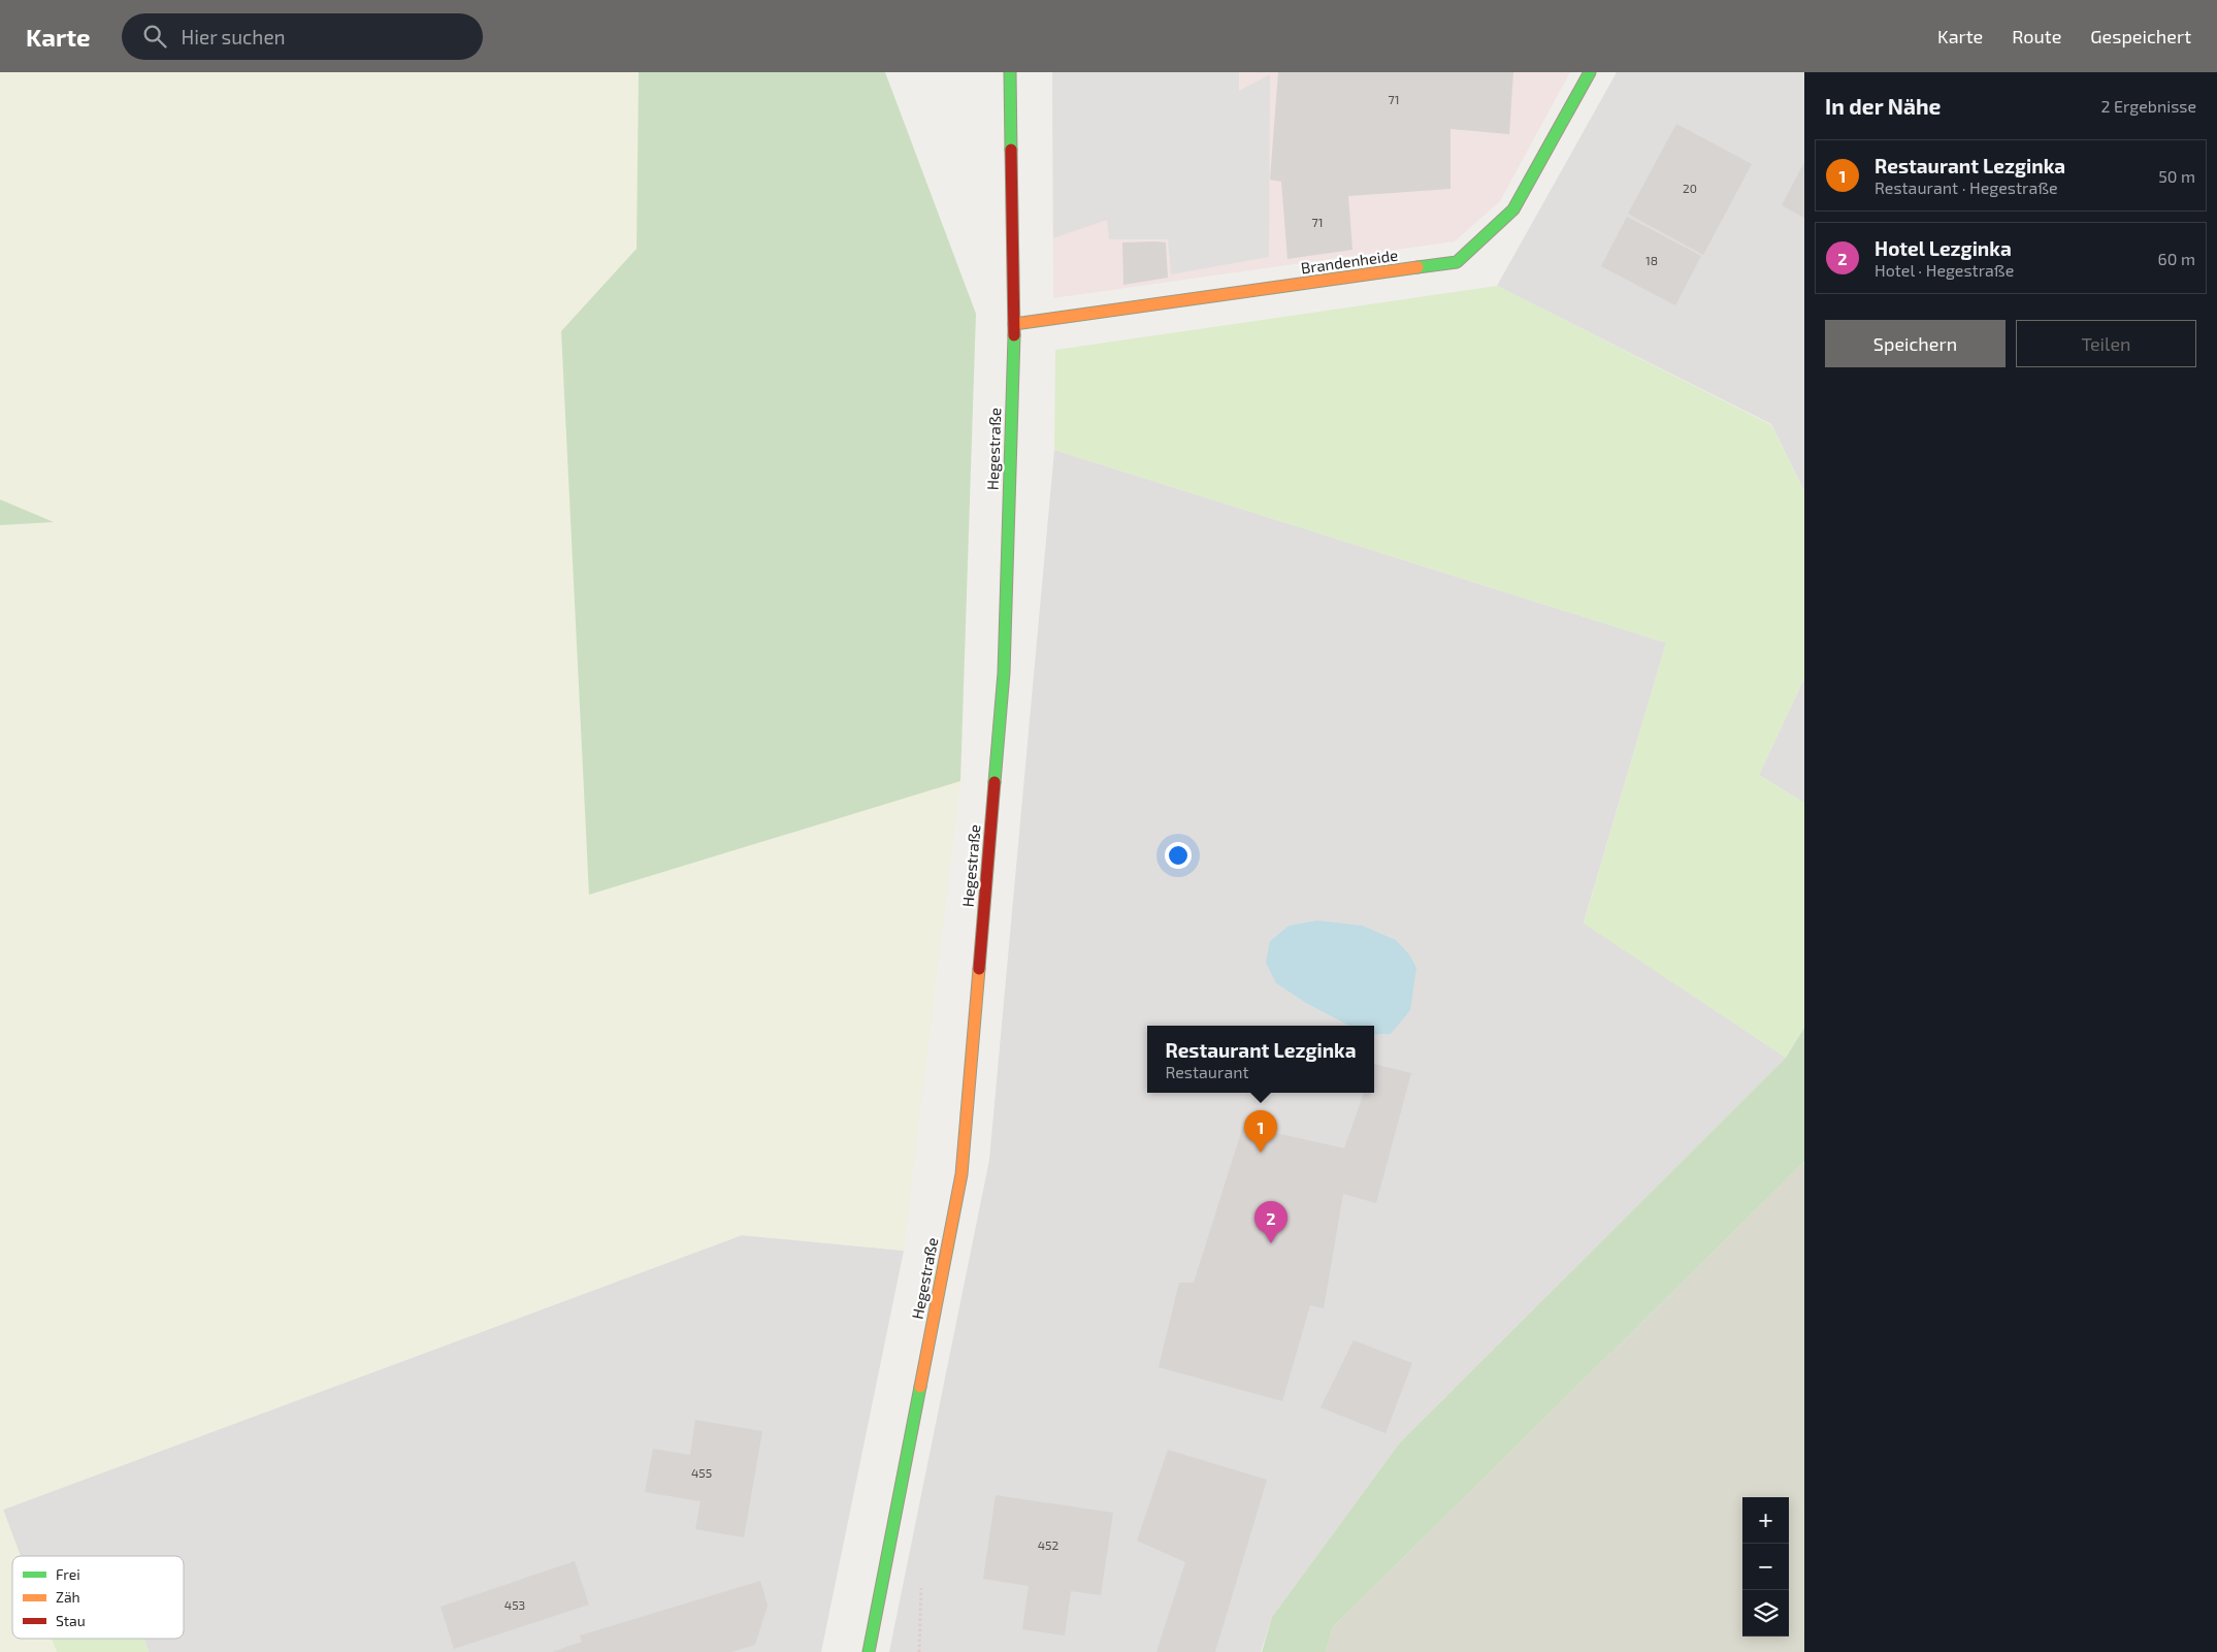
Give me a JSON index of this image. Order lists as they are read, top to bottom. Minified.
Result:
{"streets":{"street":["Brandenheide","Hegestraße"]},"crossings":[["Brandenheide","Hegestraße"]],"house_numbers":["71","20","71","18","455","452","453"],"legend":["Frei","Zäh","Stau"],"page":{"header":"Karte","search":"Hier suchen","nav":["Karte","Route","Gespeichert"],"heading":["In der Nähe","2 Ergebnisse"],"list":[{"mark":"1","name":"Restaurant Lezginka","note":"Restaurant · Hegestraße","value":"50 m"},{"mark":"2","name":"Hotel Lezginka","note":"Hotel · Hegestraße","value":"60 m"}],"buttons":["Speichern","Teilen"],"popup":["Restaurant Lezginka","Restaurant"],"pins":["1","2"],"map_buttons":["+","−"]}}
